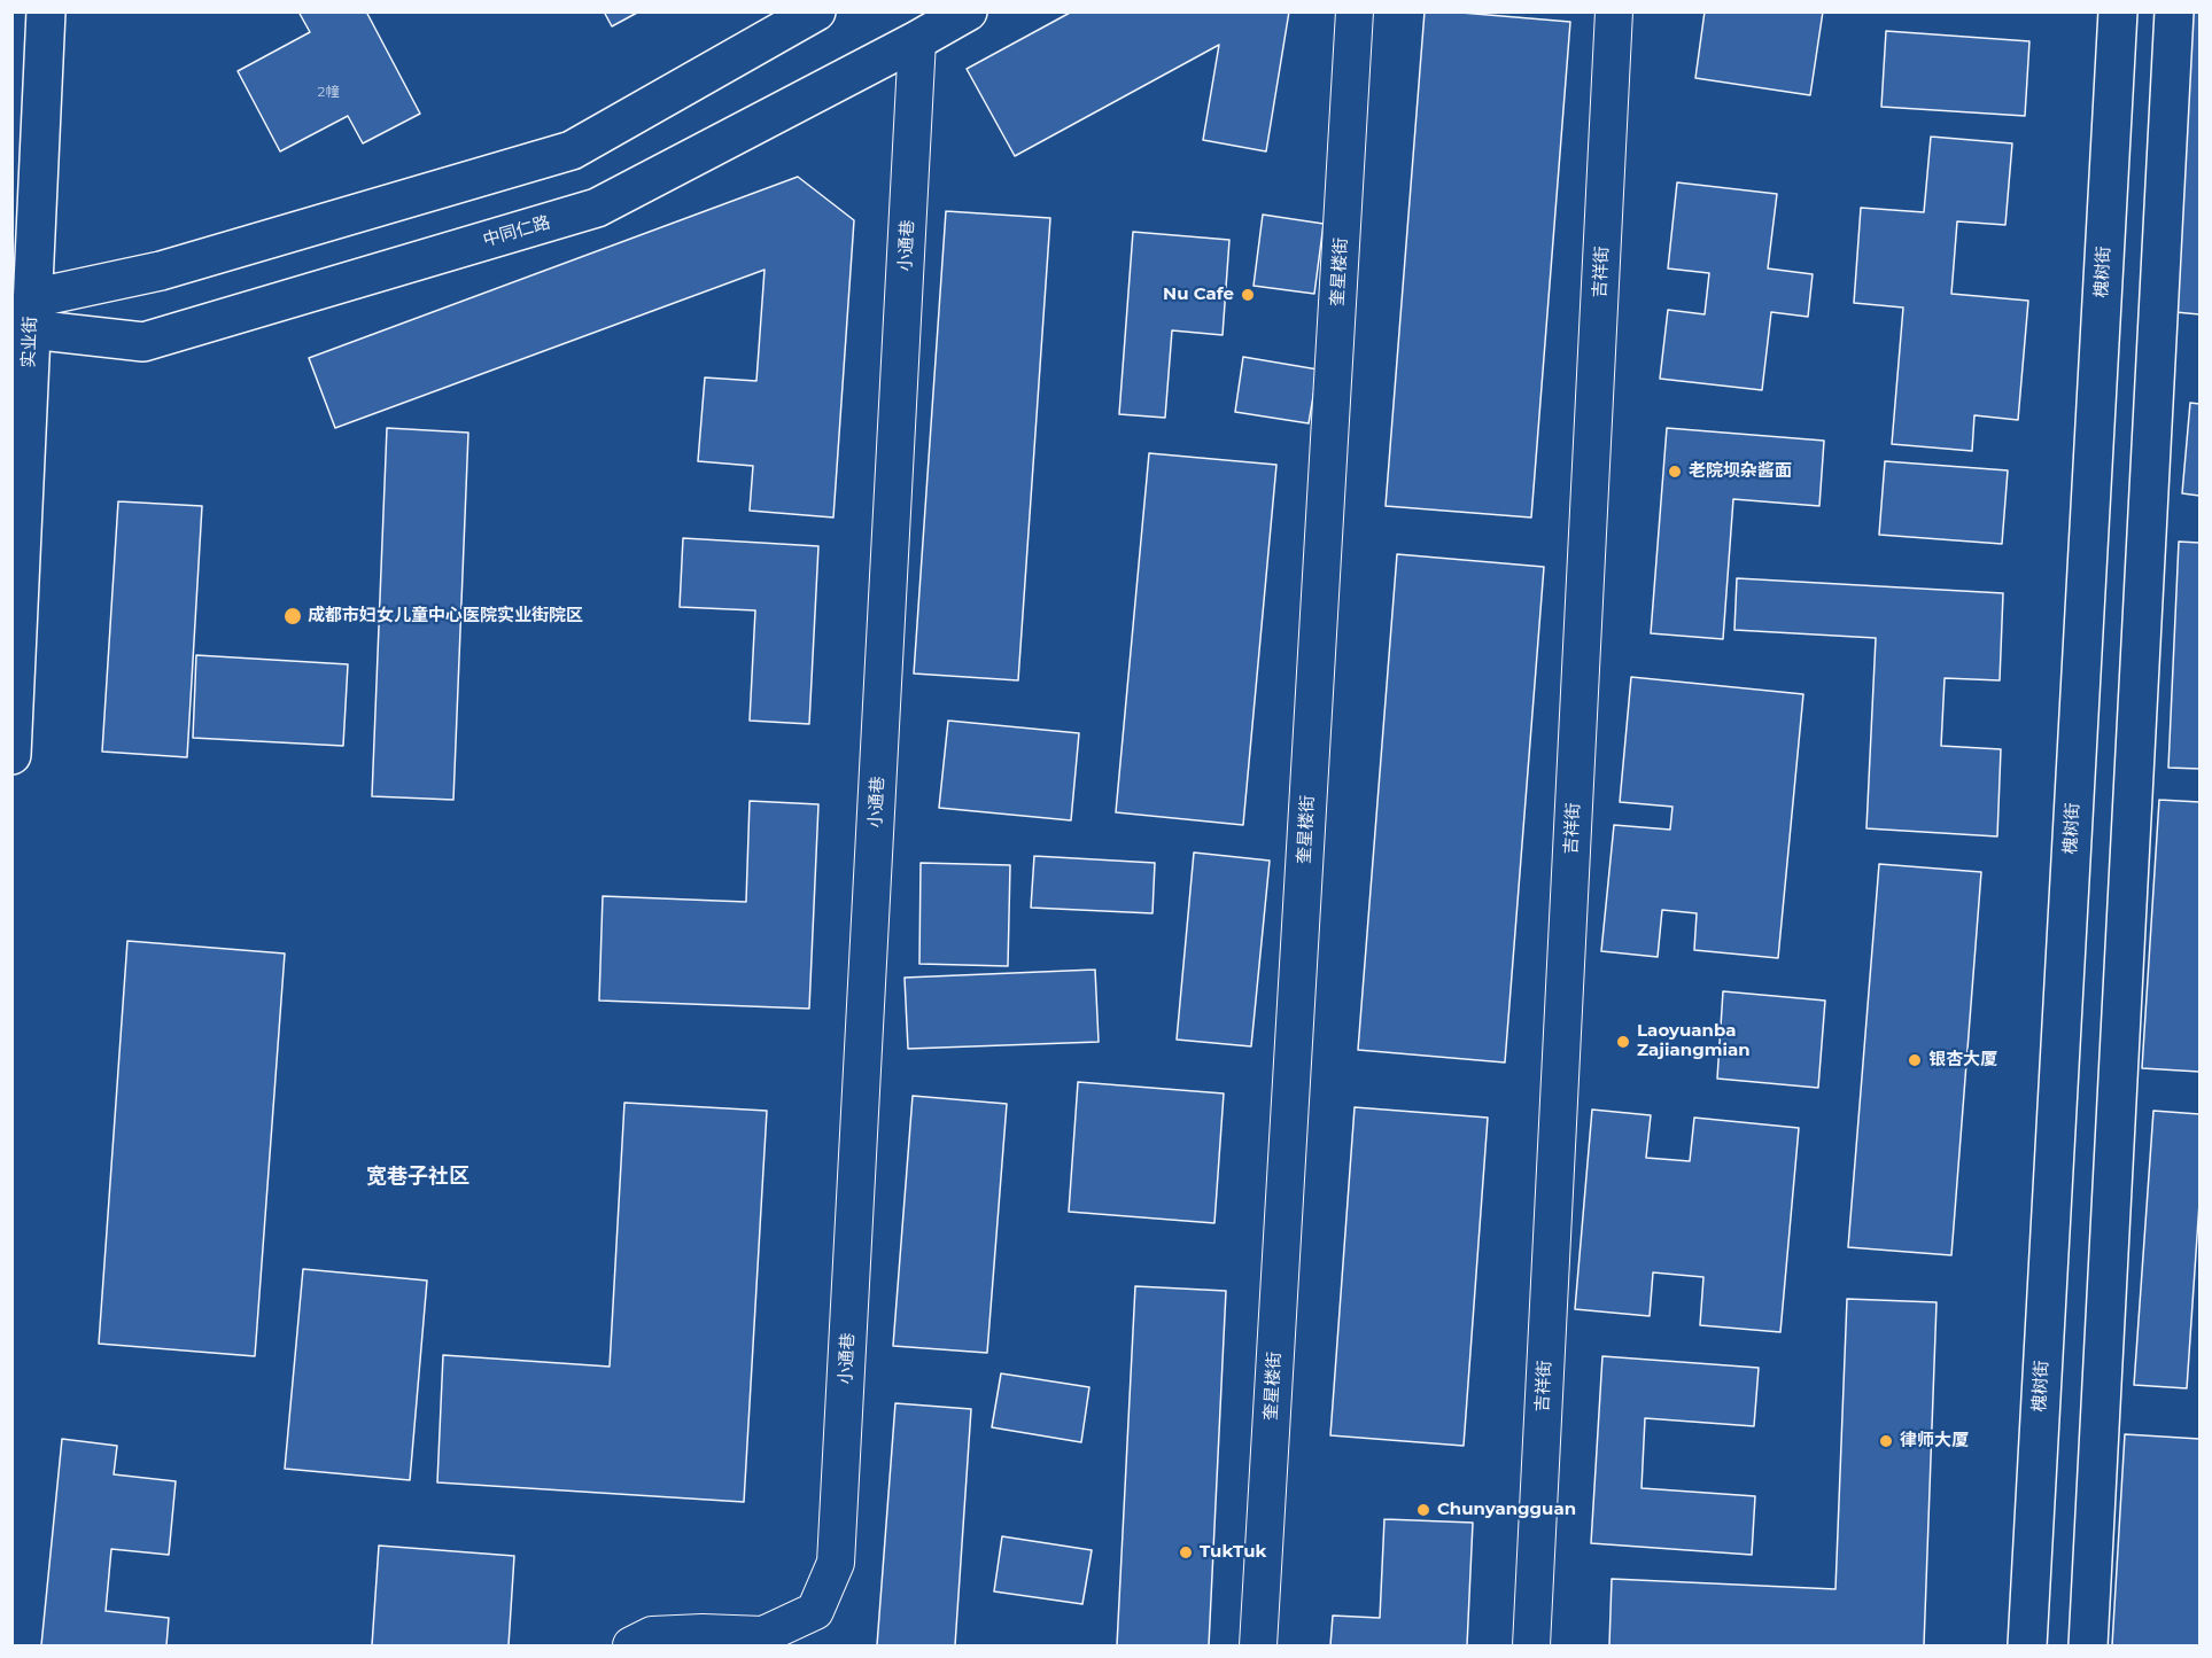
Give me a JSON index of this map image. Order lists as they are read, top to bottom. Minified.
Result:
{"streets":{"main road":["中同仁路","槐树街","实业街"],"street":["小通巷","奎星楼街","吉祥街"]},"crossings":[["中同仁路","小通巷"],["中同仁路","实业街"]],"districts":["宽巷子社区"],"places":["Nu Cafe","老院坝杂酱面","成都市妇女儿童中心医院实业街院区","Laoyuanba Zajiangmian","银杏大厦","律师大厦","Chunyangguan","TukTuk"],"house_numbers":["2幢"]}
